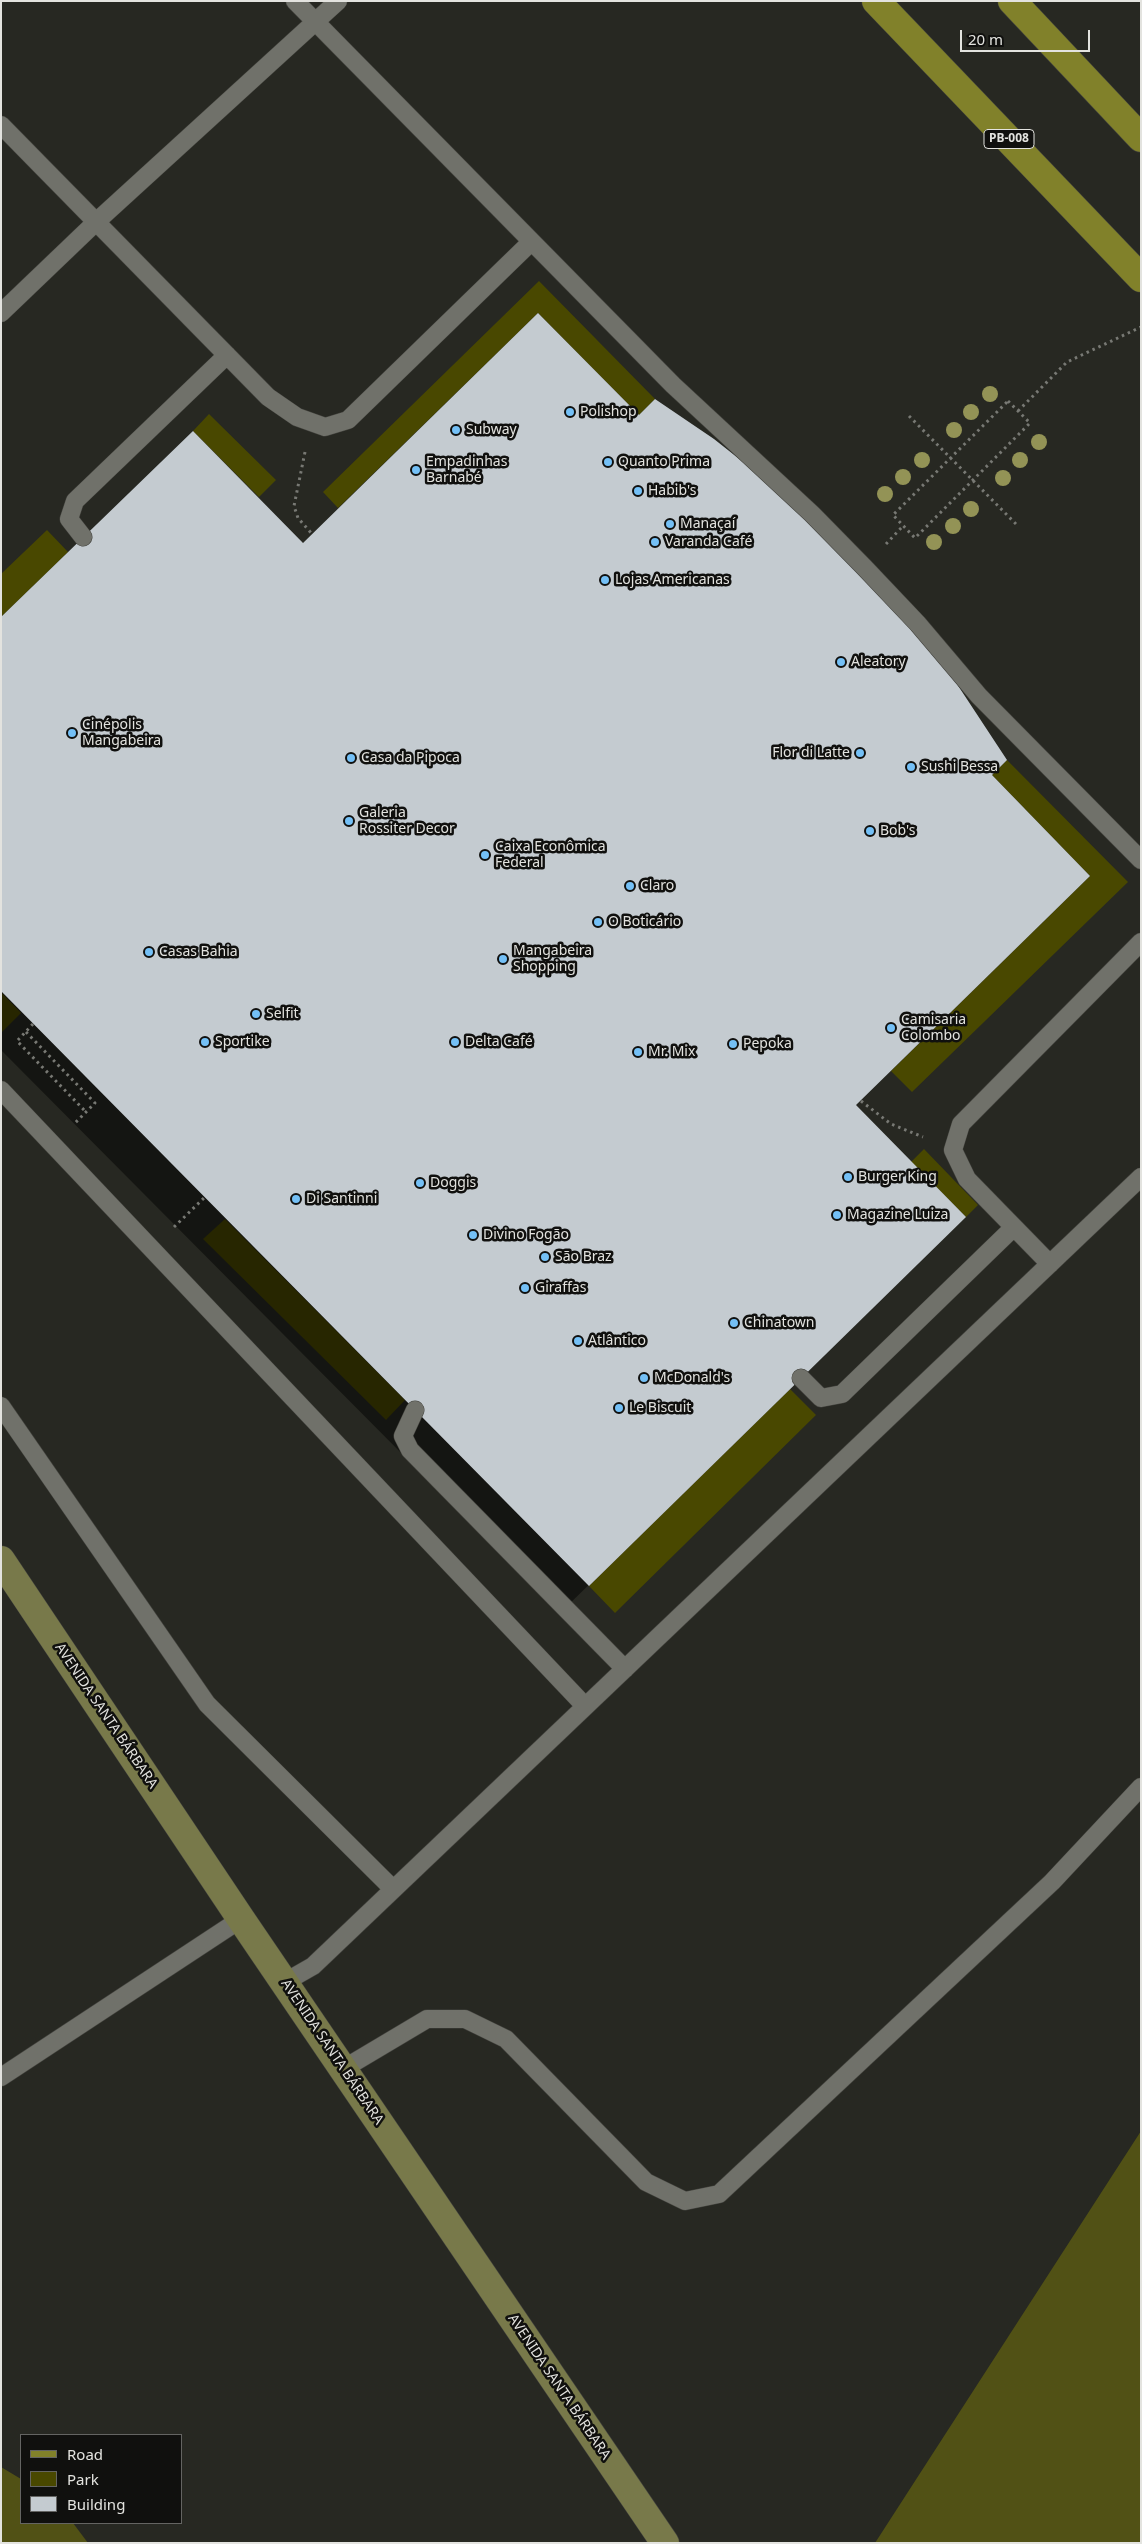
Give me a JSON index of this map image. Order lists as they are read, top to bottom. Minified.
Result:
{"streets":{"main road":["PB-008","AVENIDA SANTA BÁRBARA"]},"places":["Polishop","Subway","Quanto Prima","Empadinhas Barnabé","Habib's","Manaçaí","Varanda Café","Lojas Americanas","Aleatory","Cinépolis Mangabeira","Flor di Latte","Casa da Pipoca","Sushi Bessa","Galeria Rossiter Decor","Bob's","Caixa Econômica Federal","Claro","O Boticário","Casas Bahia","Mangabeira Shopping","Selfit","Camisaria Colombo","Sportike","Delta Café","Pepoka","Mr. Mix","Burger King","Doggis","Di Santinni","Magazine Luiza","Divino Fogão","São Braz","Giraffas","Chinatown","Atlântico","McDonald's","Le Biscuit"],"legend":["Road","Park","Building"],"scale_bar":"20 m"}
